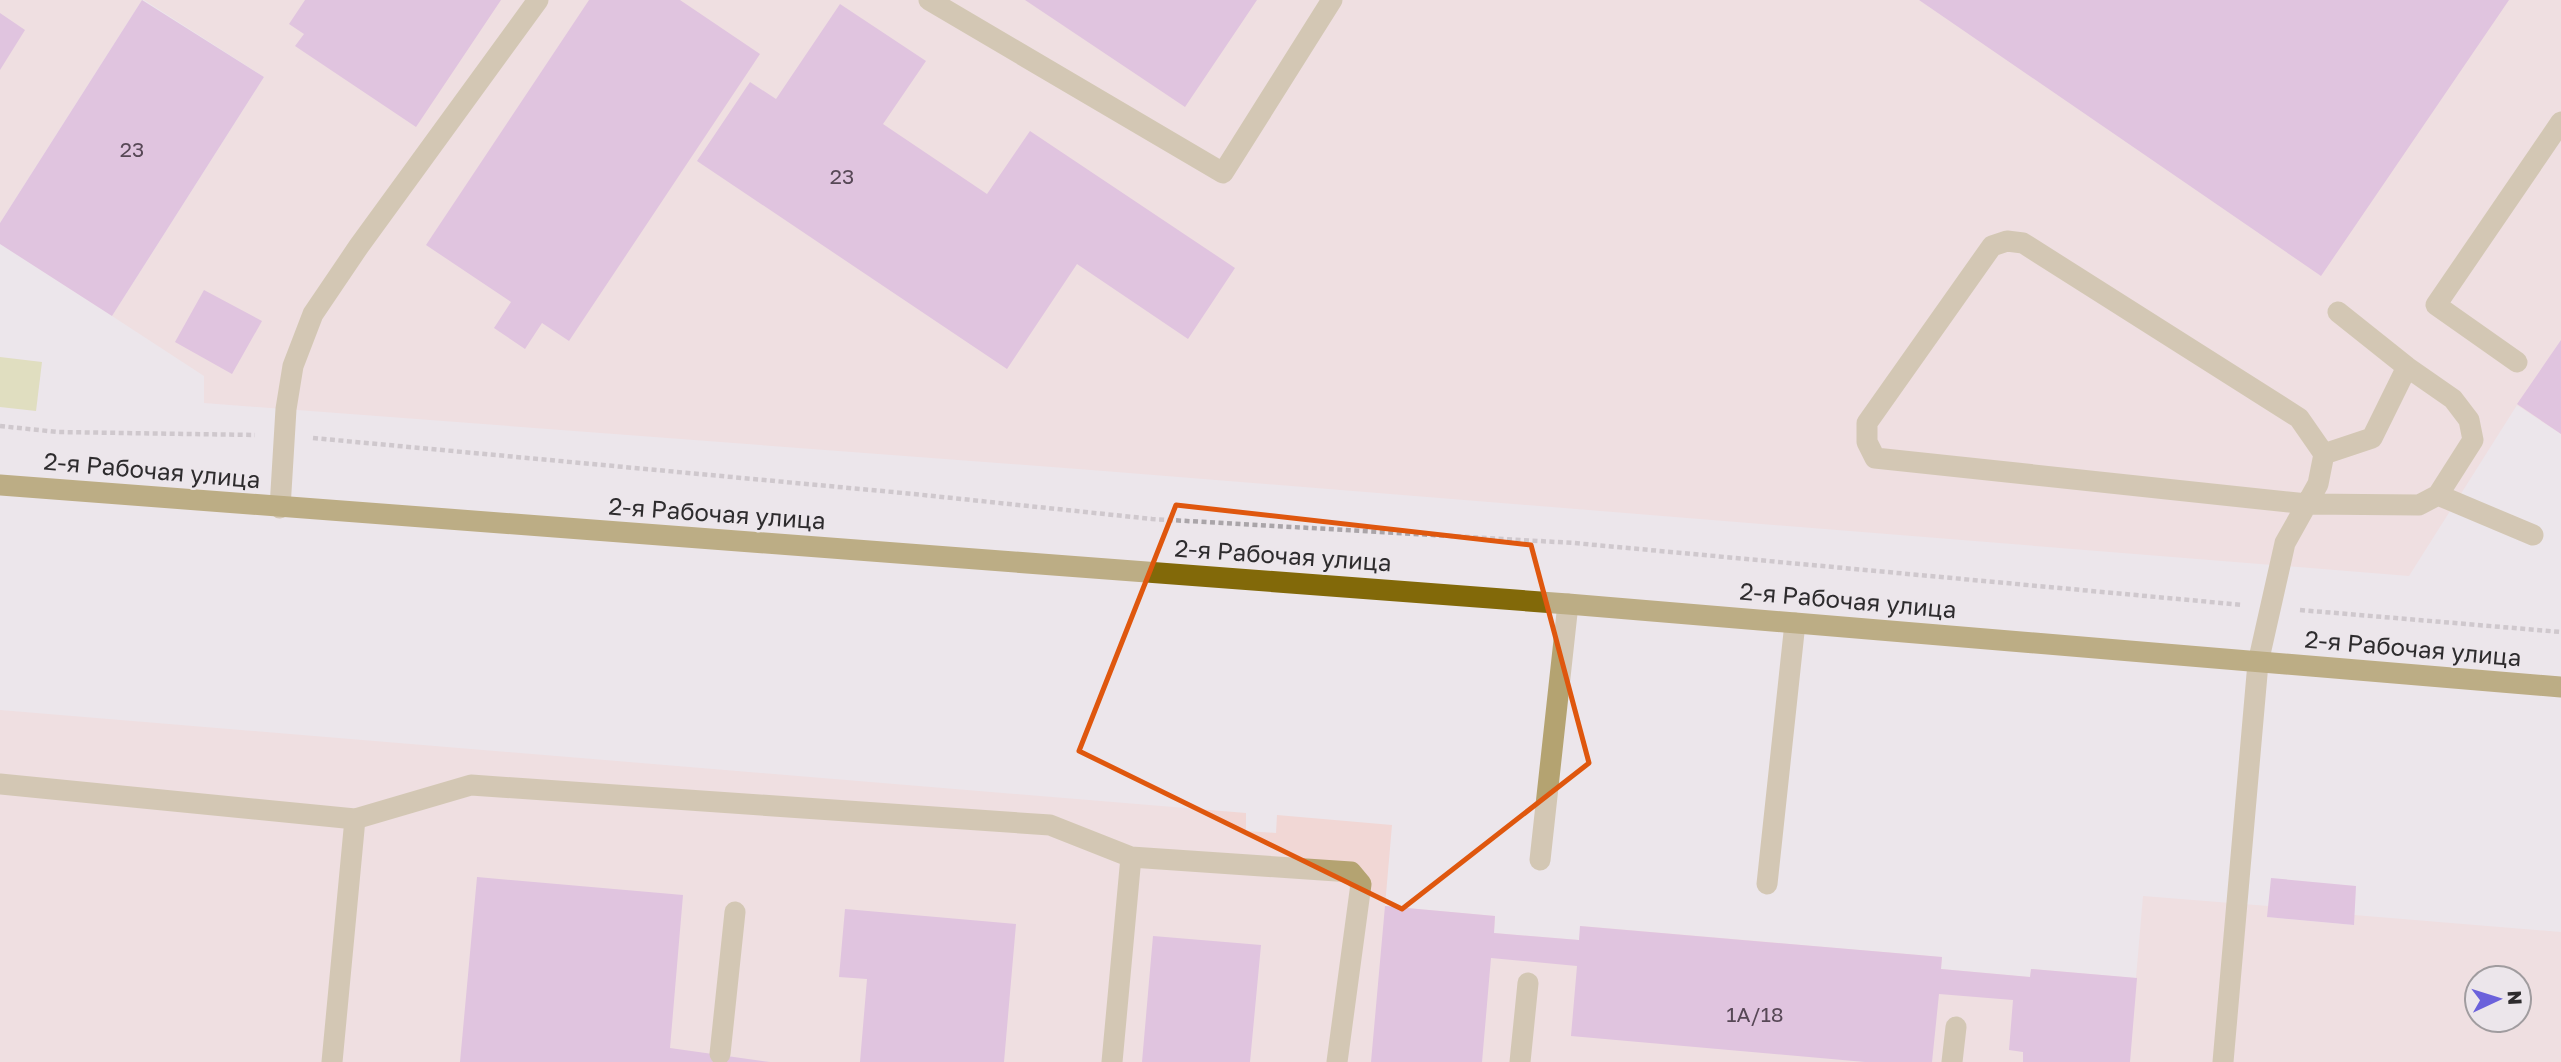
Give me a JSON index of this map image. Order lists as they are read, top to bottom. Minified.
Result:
{"streets":{"main road":["2-я Рабочая улица"]},"house_numbers":["23","23","1А/18"],"north":"right"}
